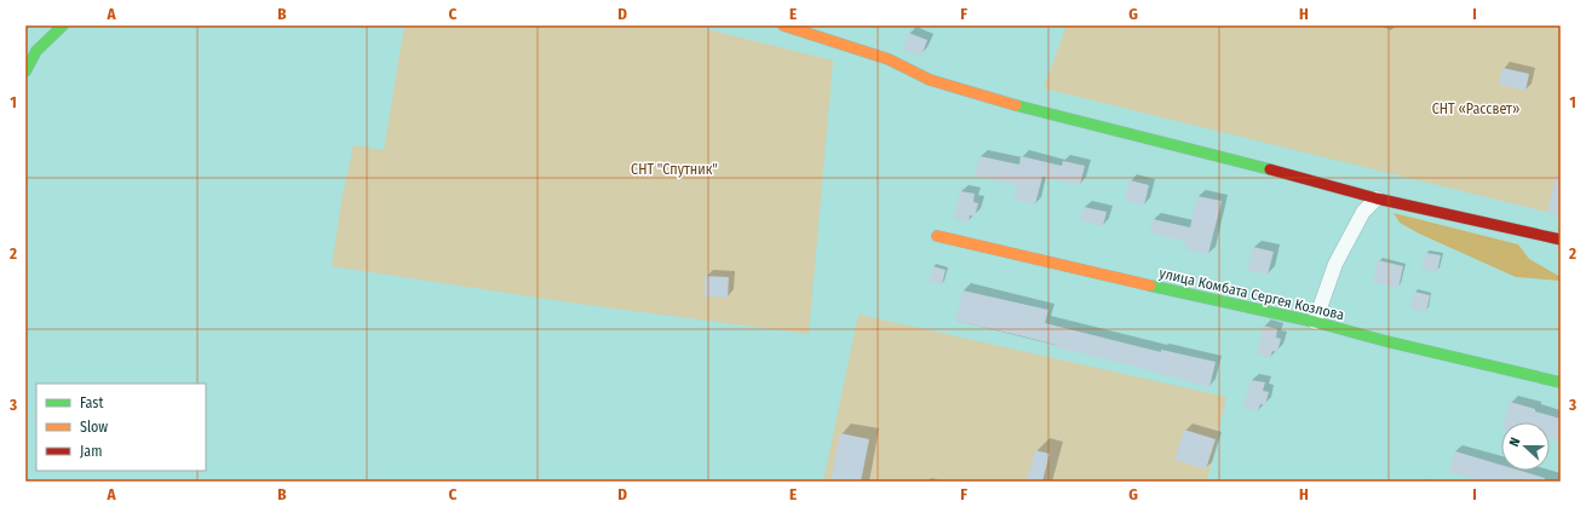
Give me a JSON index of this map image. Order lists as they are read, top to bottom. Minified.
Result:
{"streets":{"street":["улица Комбата Сергея Козлова"]},"parks":["СНТ «Рассвет»","СНТ \"Спутник\""],"legend":["Fast","Slow","Jam"],"north":"left","grid":{"columns":["A","B","C","D","E","F","G","H","I"],"rows":["1","2","3"]}}
